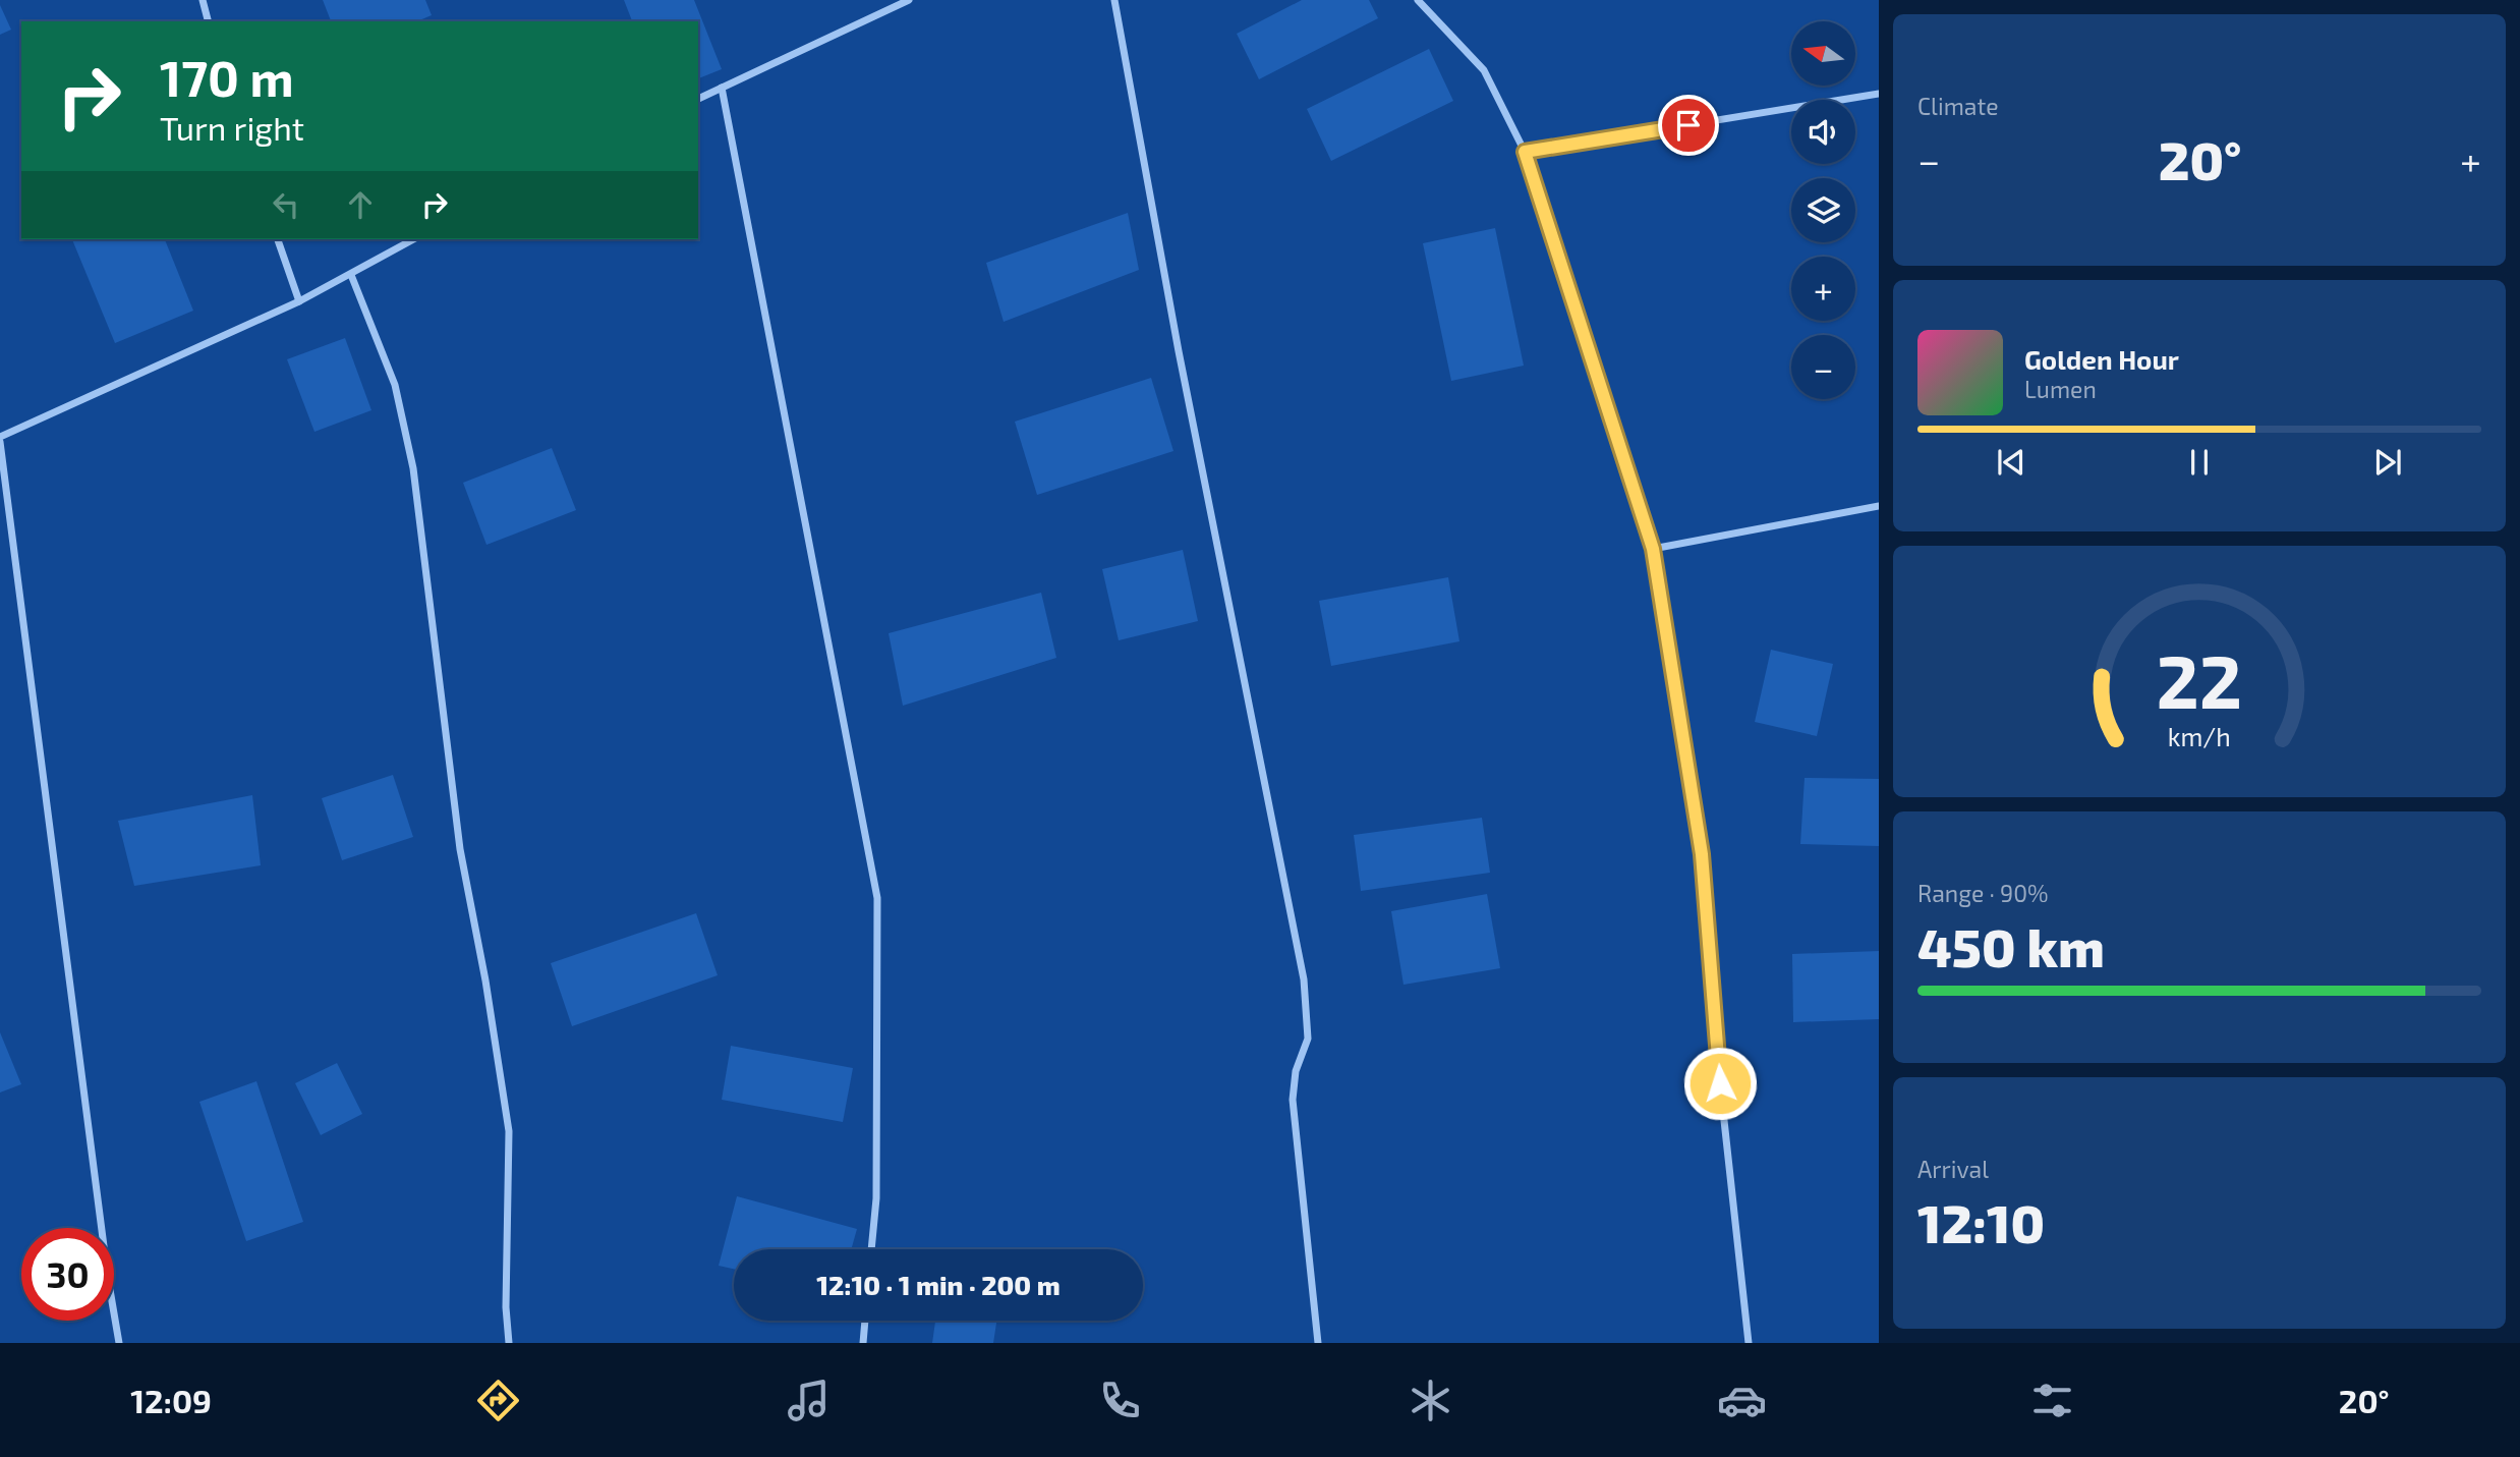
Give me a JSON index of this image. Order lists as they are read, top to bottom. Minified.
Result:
{"north":"left","page":{"tile":["Climate",["Range · 90%","450 km"],["Arrival","12:10"]],"map_buttons":["+","−"],"turn":["170 m","Turn right"],"heat":["−","20°","+"],"song":["Golden Hour","Lumen"],"limit":"30","trip":"12:10 · 1 min · 200 m","tabs":["12:09","20°"],"gauge":["22","km/h"]}}
